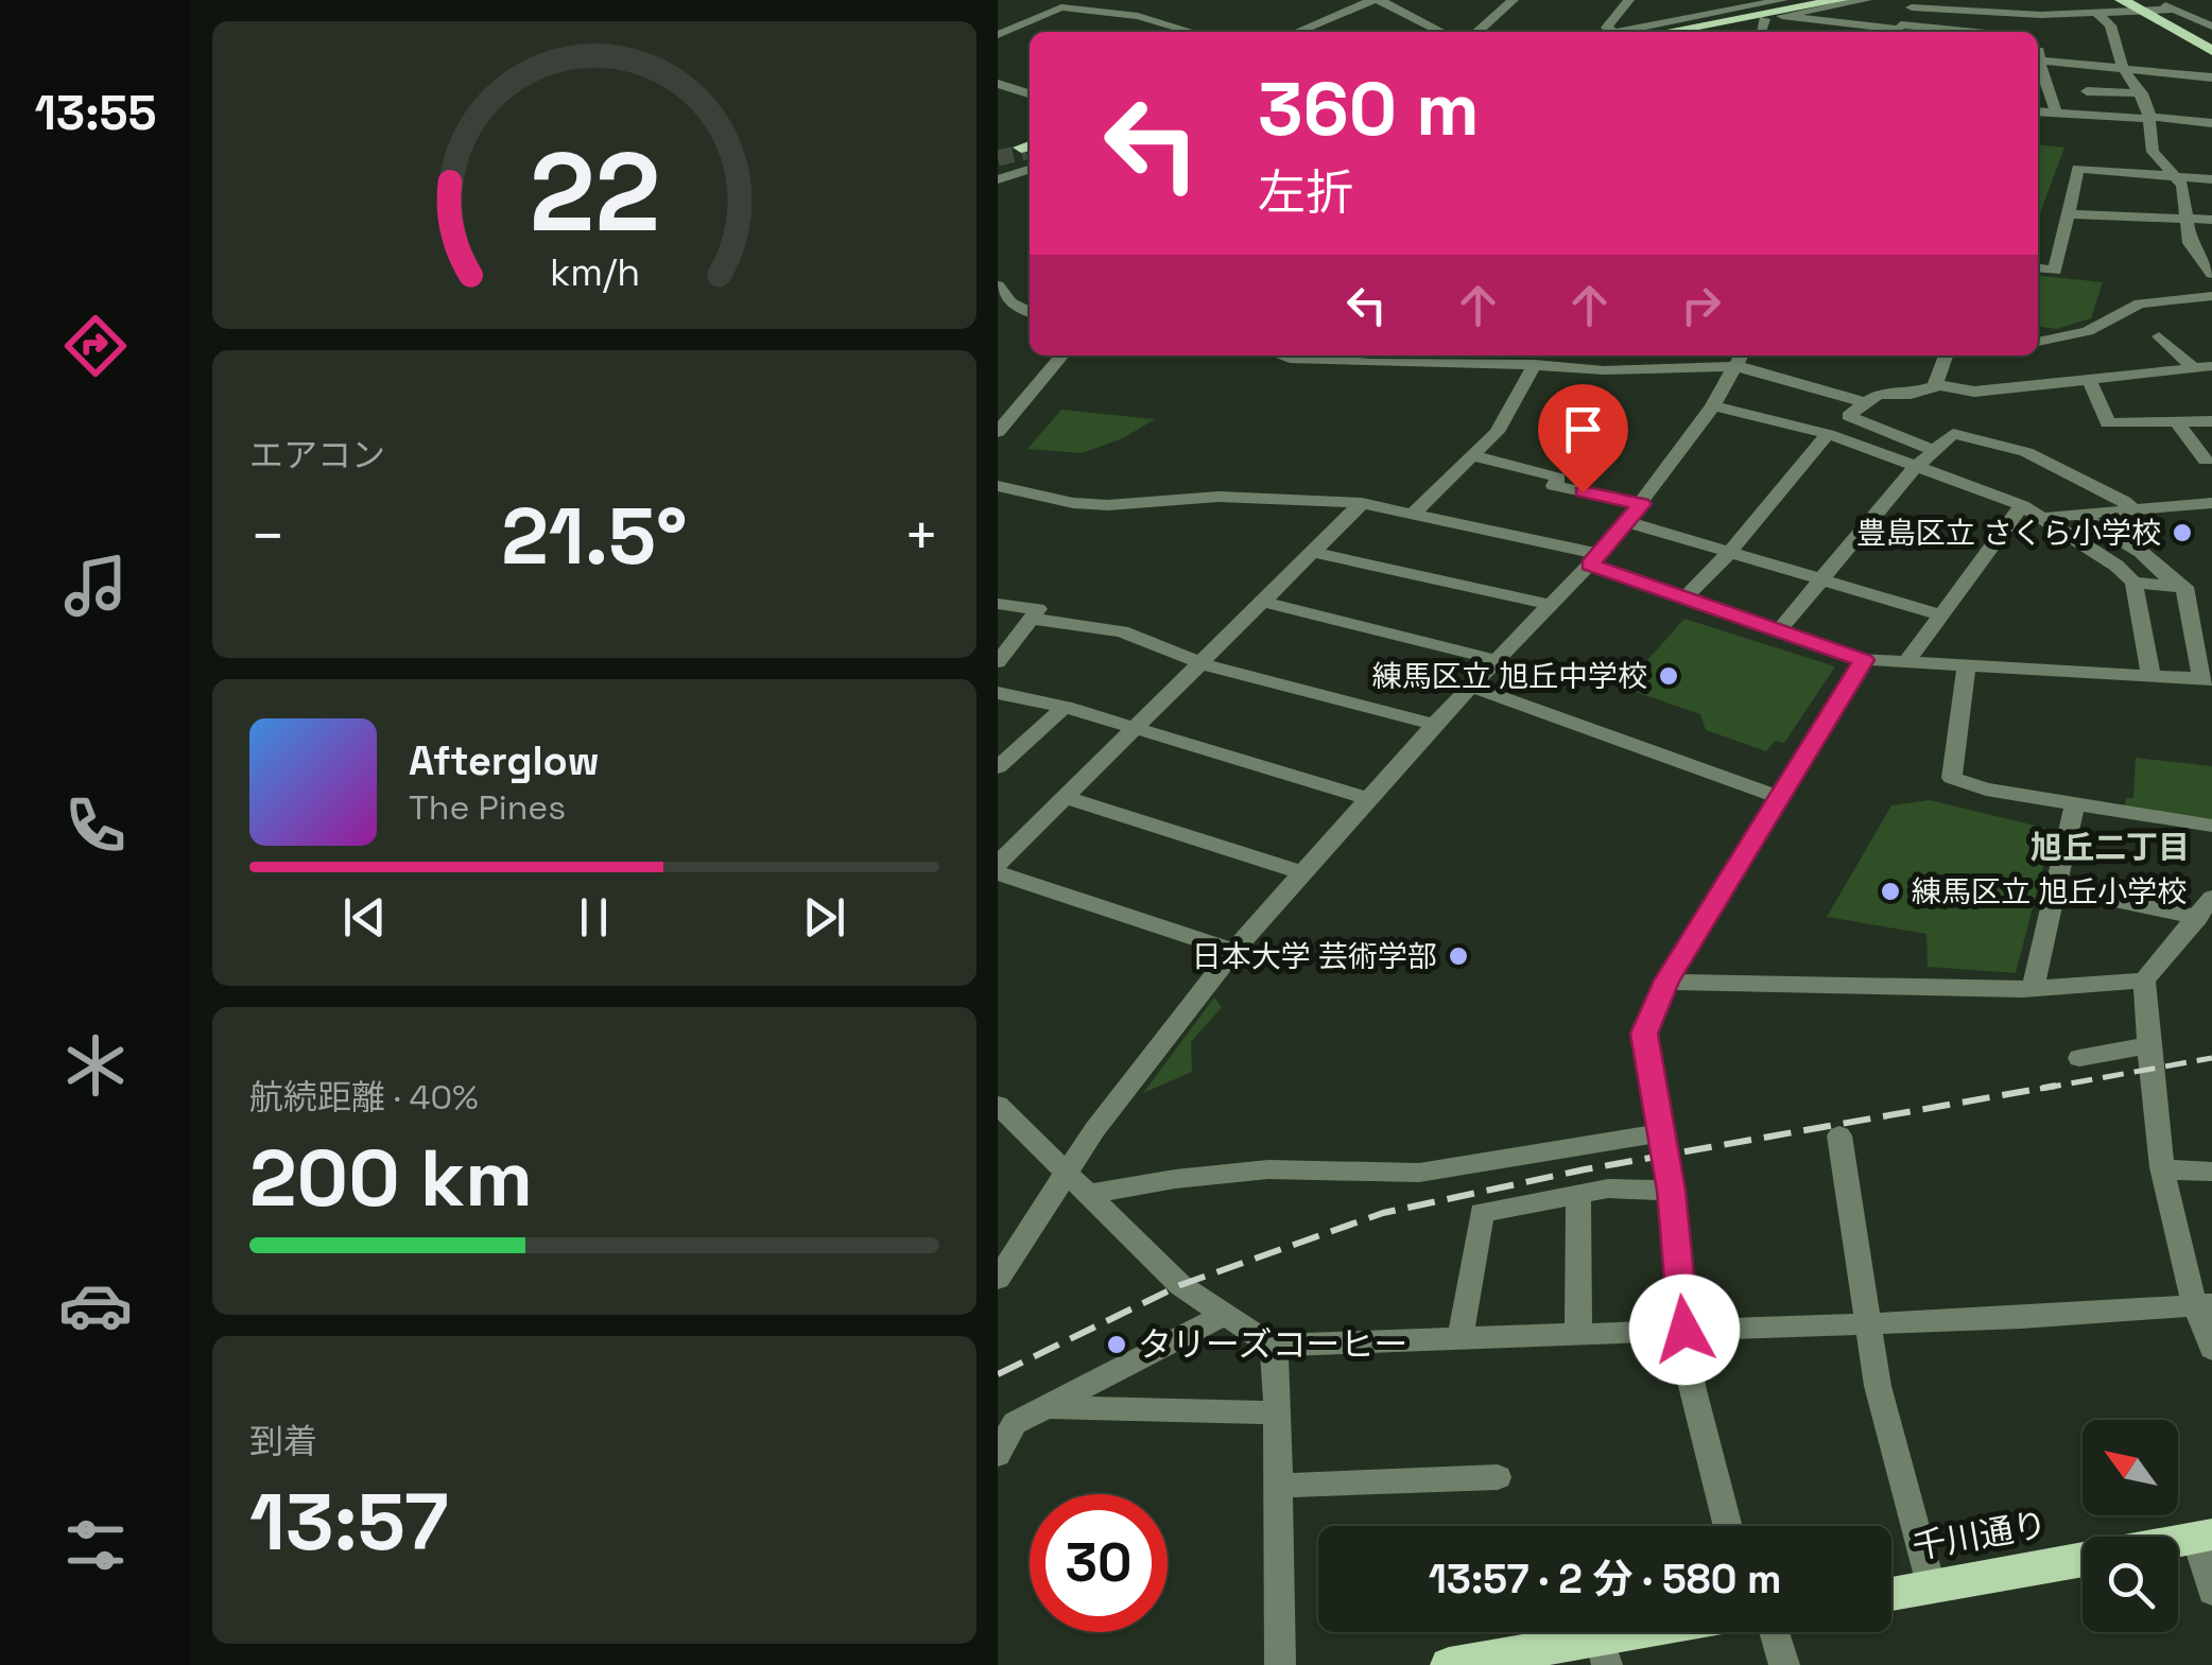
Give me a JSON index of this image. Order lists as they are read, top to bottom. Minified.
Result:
{"streets":{"main road":["千川通り"]},"districts":["旭丘二丁目"],"places":["豊島区立 さくら小学校","練馬区立 旭丘中学校","練馬区立 旭丘小学校","日本大学 芸術学部","タリーズコーヒー"],"north":"top left","page":{"tabs":"13:55","turn":["360 m","左折"],"tile":["エアコン",["航続距離 · 40%","200 km"],["到着","13:57"]],"heat":["−","21.5°","+"],"song":["Afterglow","The Pines"],"limit":"30","trip":"13:57 · 2 分 · 580 m","gauge":["22","km/h"]}}
